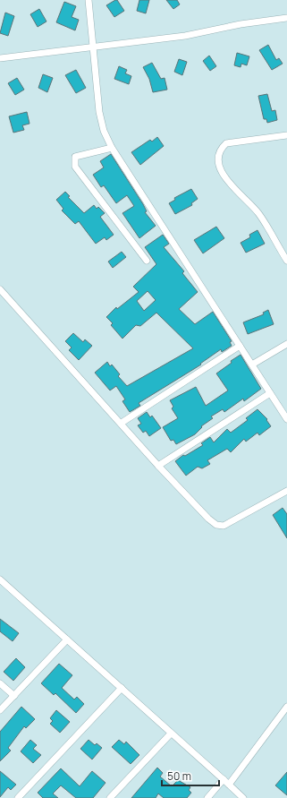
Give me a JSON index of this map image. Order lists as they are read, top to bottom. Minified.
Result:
{"scale_bar":"50 m"}
